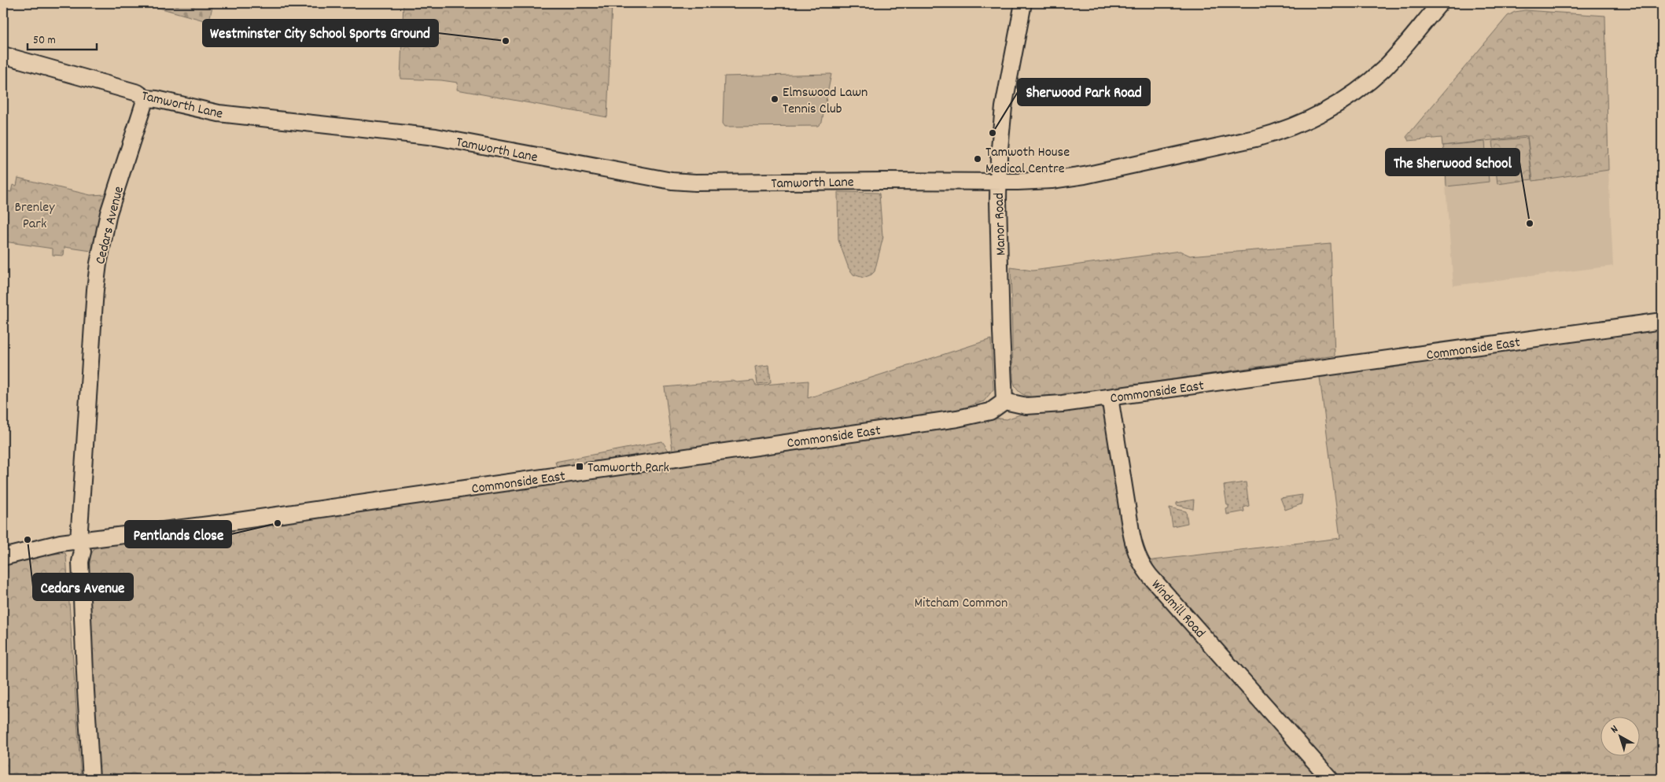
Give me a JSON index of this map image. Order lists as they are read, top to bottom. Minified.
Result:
{"streets":{"street":["Tamworth Lane","Manor Road","Cedars Avenue","Commonside East","Windmill Road"]},"crossings":[["Tamworth Lane","Manor Road"],["Tamworth Lane","Cedars Avenue"],["Manor Road","Commonside East"],["Cedars Avenue","Commonside East"],["Commonside East","Windmill Road"]],"parks":["Brenley Park","Mitcham Common"],"places":{"other":["Westminster City School Sports Ground","Elmswood Lawn Tennis Club","Sherwood Park Road","Tamwoth House Medical Centre","The Sherwood School","Pentlands Close","Cedars Avenue"],"transit":["Tamworth Park"]},"scale_bar":"50 m","north":"top left"}
